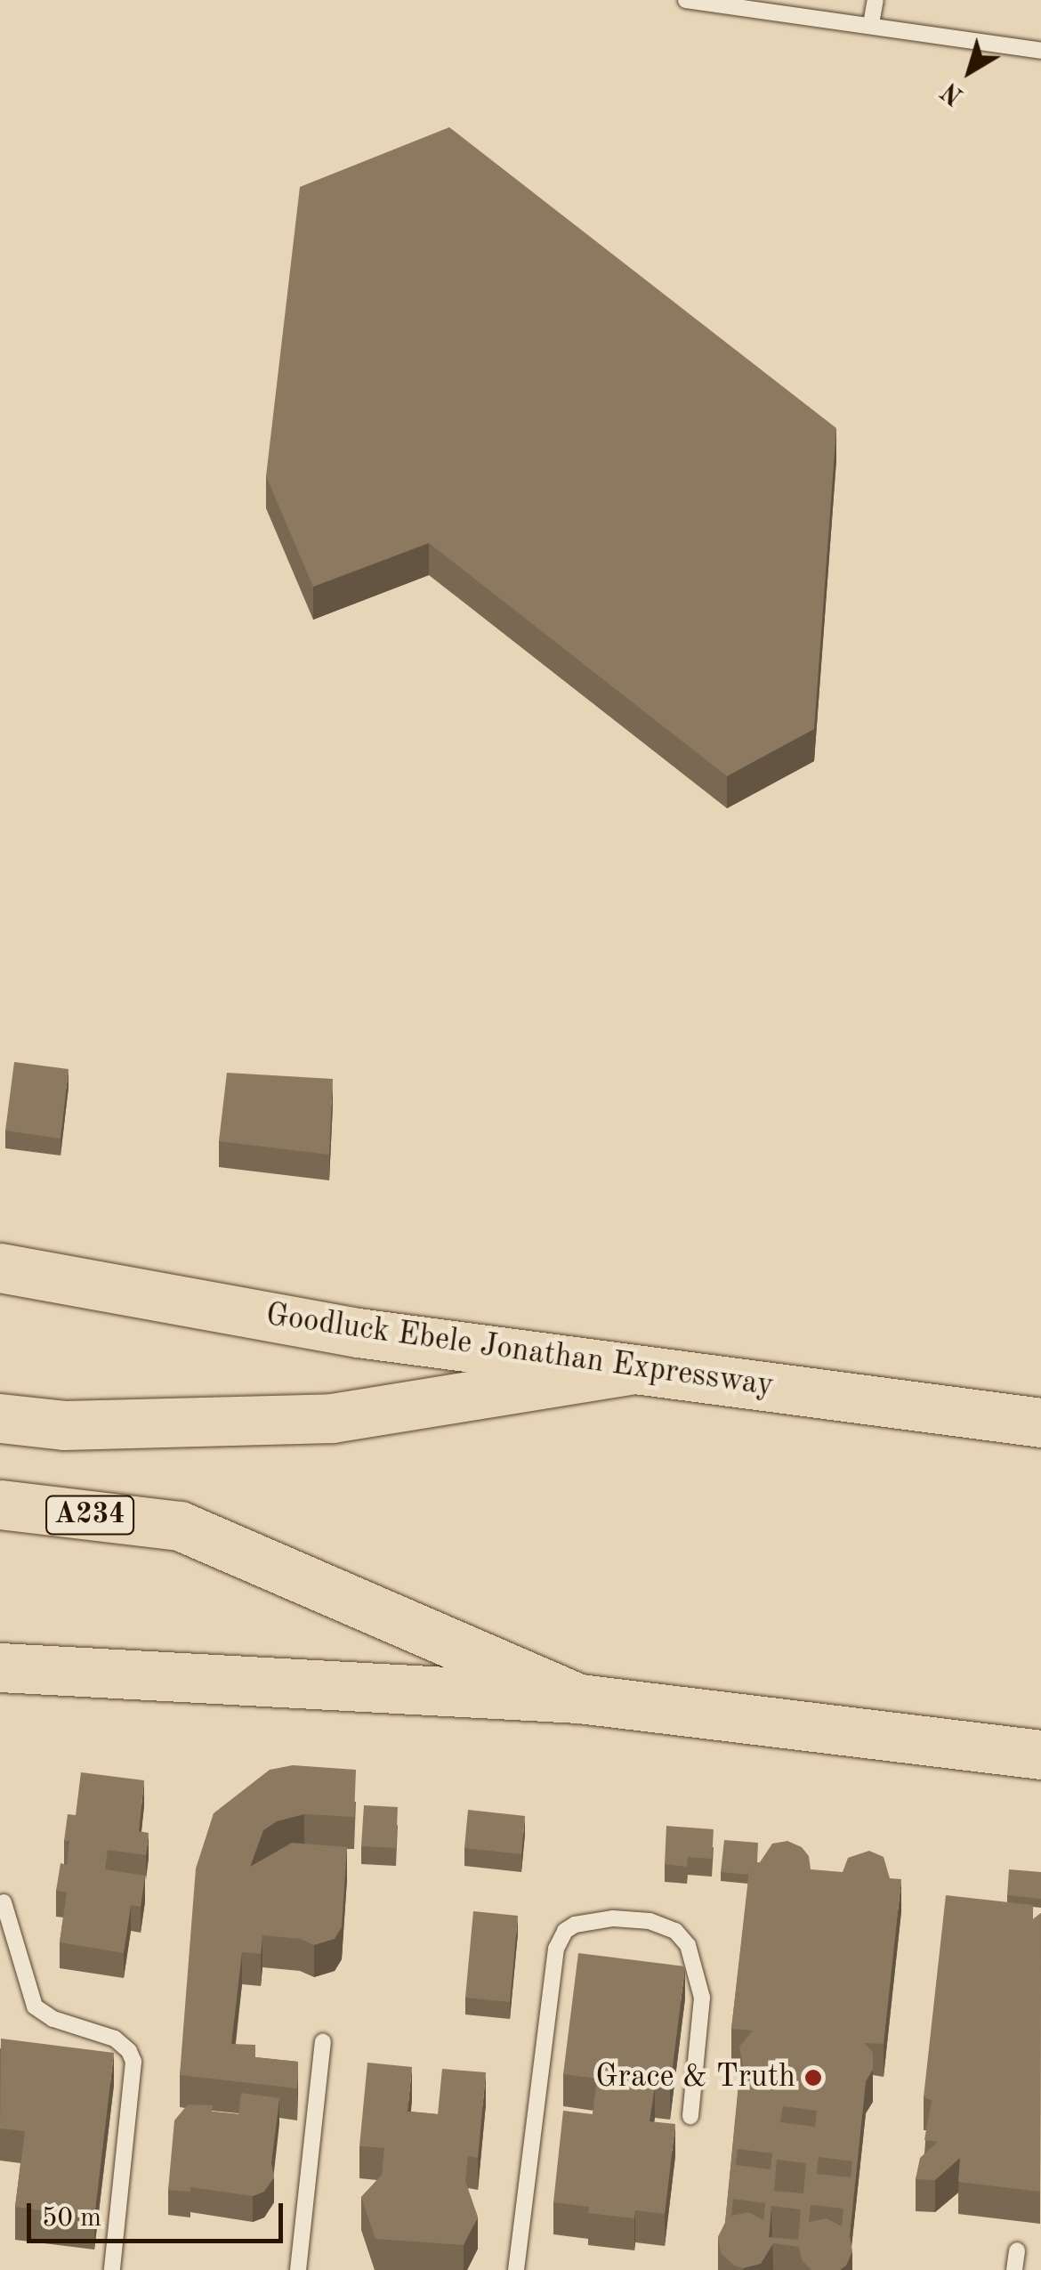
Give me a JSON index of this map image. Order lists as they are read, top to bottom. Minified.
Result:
{"streets":{"main road":["Goodluck Ebele Jonathan Expressway","A234"]},"places":["Grace & Truth"],"scale_bar":"50 m","north":"bottom left"}
